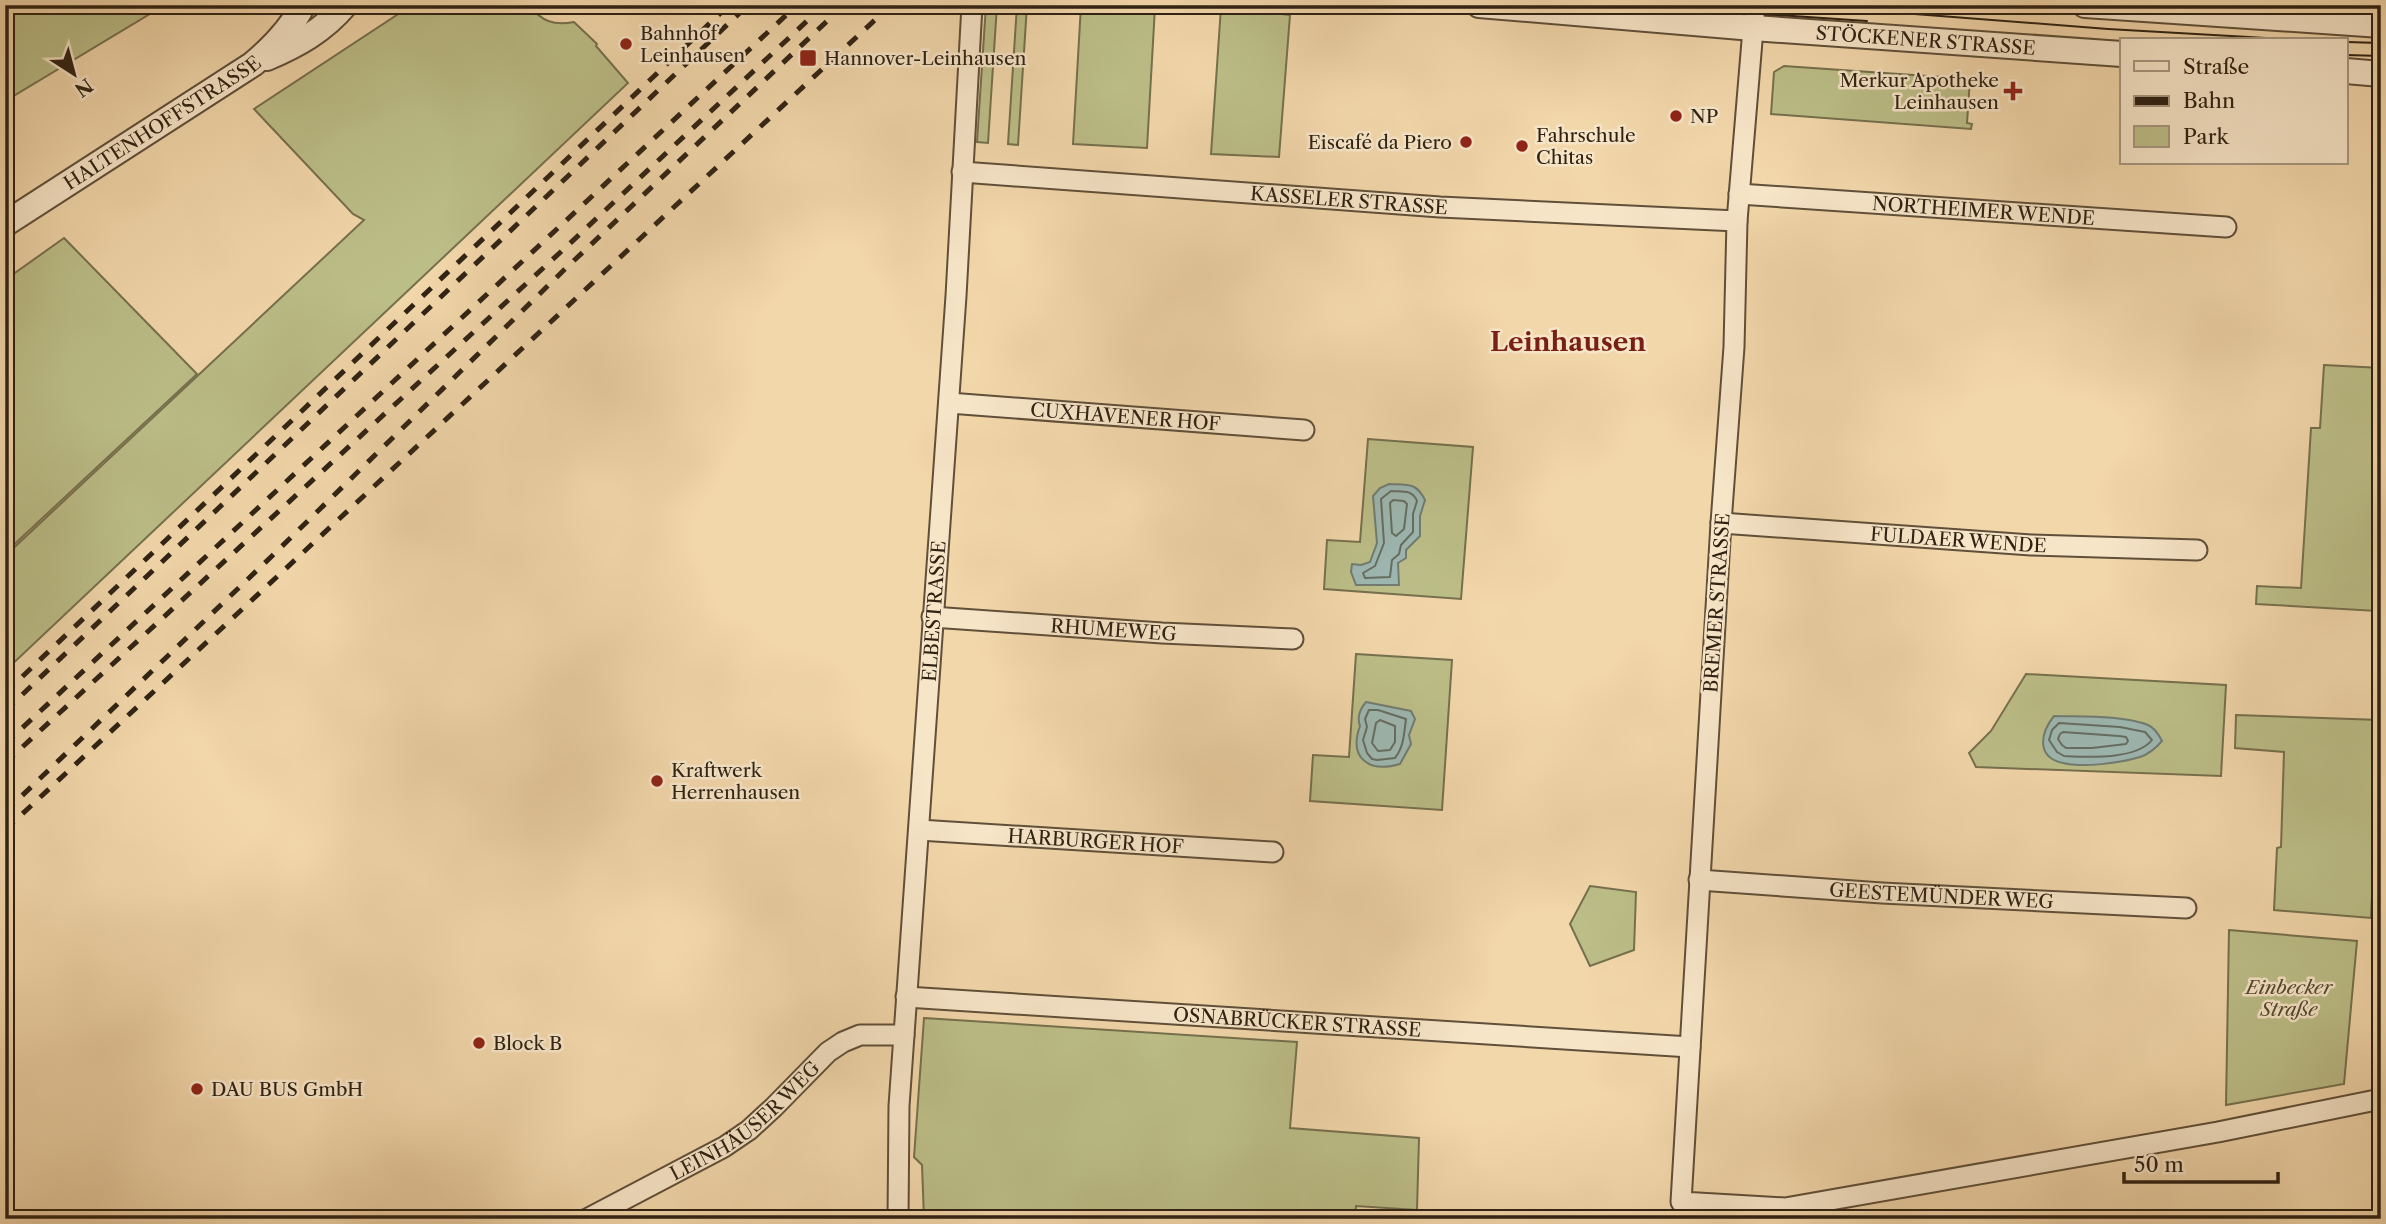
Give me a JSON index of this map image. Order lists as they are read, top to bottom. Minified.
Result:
{"streets":{"street":["STÖCKENER STRASSE","HALTENHOFFSTRASSE","KASSELER STRASSE","NORTHEIMER WENDE","CUXHAVENER HOF","FULDAER WENDE","BREMER STRASSE","ELBESTRASSE","RHUMEWEG","HARBURGER HOF","GEESTEMÜNDER WEG","OSNABRÜCKER STRASSE","LEINHÄUSER WEG"]},"crossings":[["STÖCKENER STRASSE","BREMER STRASSE"],["KASSELER STRASSE","BREMER STRASSE"],["KASSELER STRASSE","ELBESTRASSE"],["NORTHEIMER WENDE","BREMER STRASSE"],["CUXHAVENER HOF","ELBESTRASSE"],["FULDAER WENDE","BREMER STRASSE"],["BREMER STRASSE","GEESTEMÜNDER WEG"],["BREMER STRASSE","OSNABRÜCKER STRASSE"],["ELBESTRASSE","RHUMEWEG"],["ELBESTRASSE","HARBURGER HOF"],["ELBESTRASSE","OSNABRÜCKER STRASSE"],["ELBESTRASSE","LEINHÄUSER WEG"]],"districts":["Leinhausen"],"parks":["Einbecker Straße"],"places":{"other":["Bahnhof Leinhausen","NP","Eiscafé da Piero","Fahrschule Chitas","Kraftwerk Herrenhausen","Block B","DAU BUS GmbH"],"transit":["Hannover-Leinhausen"],"health":["Merkur Apotheke Leinhausen"]},"legend":["Straße","Bahn","Park"],"scale_bar":"50 m","north":"bottom right"}
